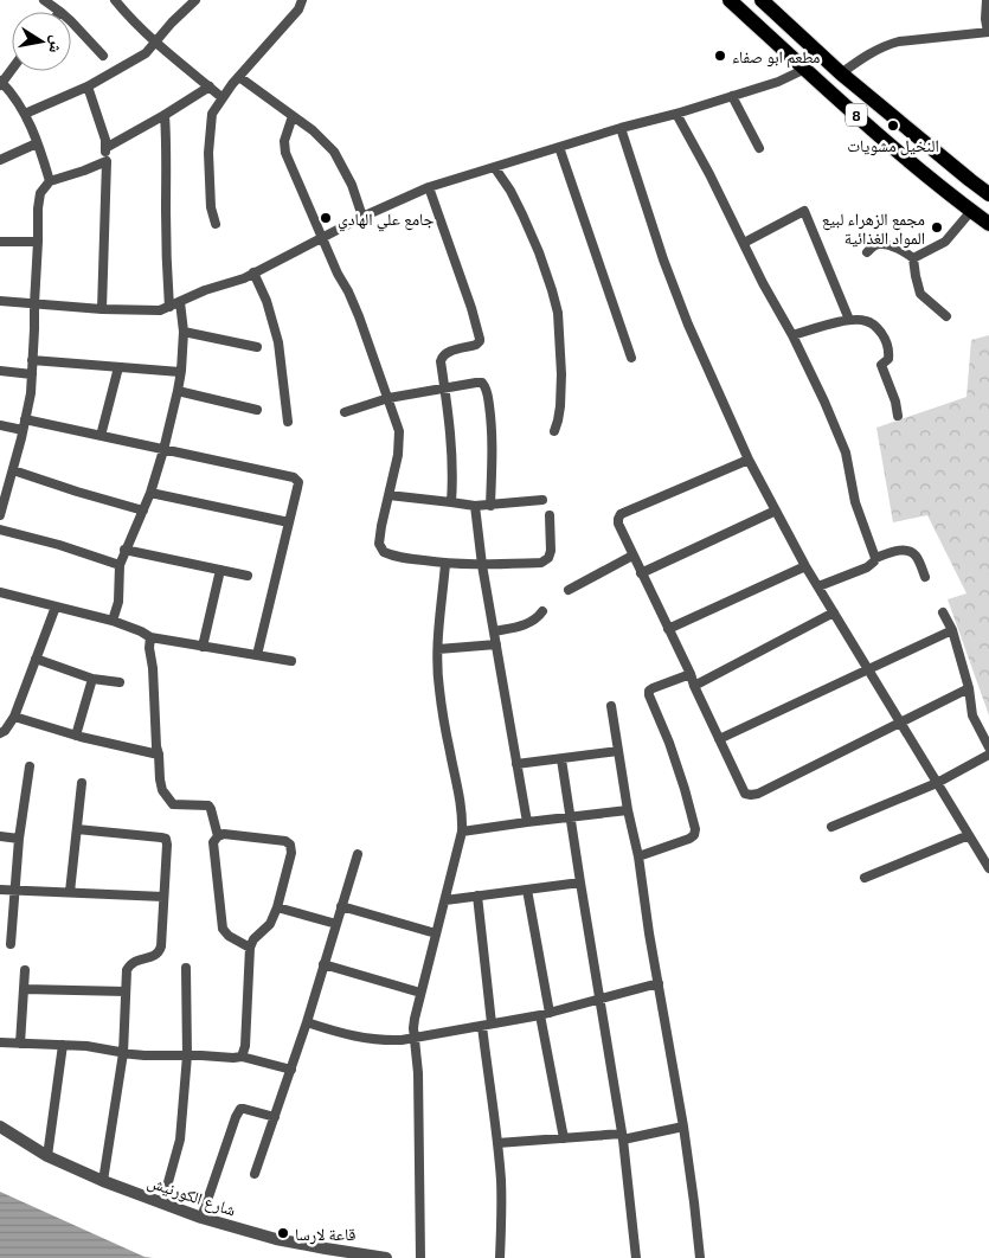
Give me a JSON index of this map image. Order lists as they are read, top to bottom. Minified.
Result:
{"streets":{"highway":["8"],"street":["شارع الكورنيش"]},"places":["مطعم ابو صفاء","النخيل مشويات","جامع علي الهادي","مجمع الزهراء لبيع المواد الغذائية","قاعة لارسا"],"north":"right"}
